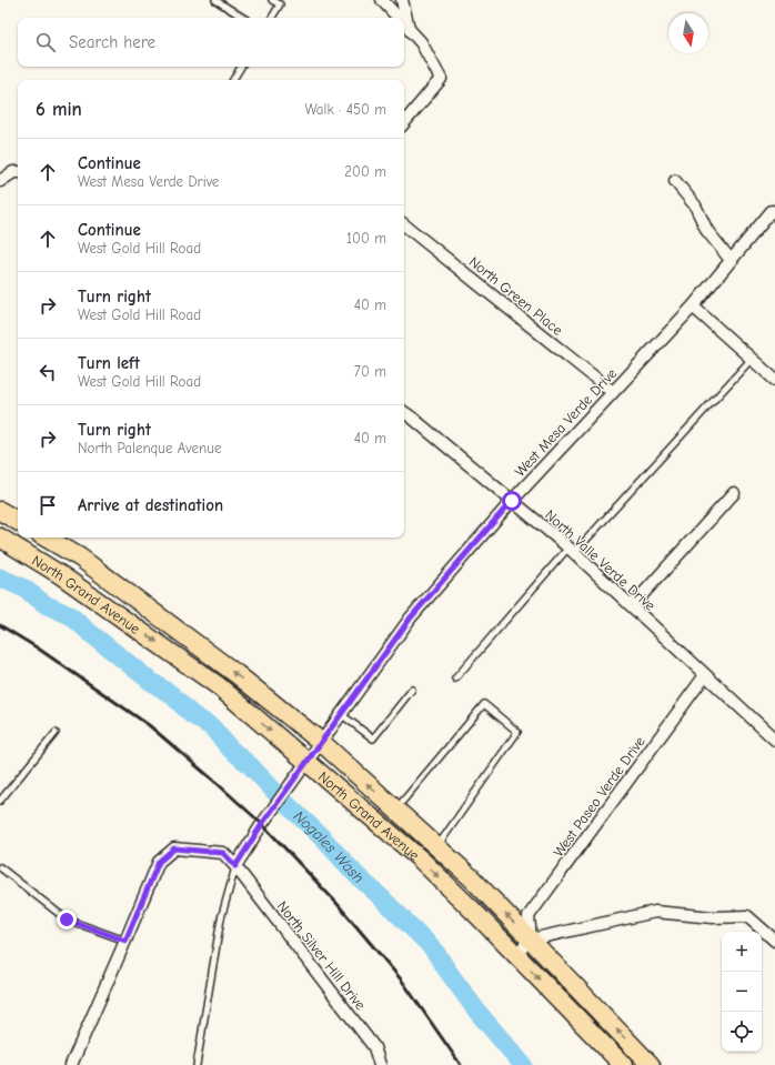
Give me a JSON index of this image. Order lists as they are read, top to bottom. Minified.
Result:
{"streets":{"main road":["North Grand Avenue"],"street":["North Green Place","West Mesa Verde Drive","North Valle Verde Drive","West Paseo Verde Drive","North Silver Hill Drive"]},"crossings":[["North Green Place","West Mesa Verde Drive"],["West Mesa Verde Drive","North Valle Verde Drive"],["West Mesa Verde Drive","North Grand Avenue"],["West Mesa Verde Drive","North Silver Hill Drive"],["North Valle Verde Drive","West Paseo Verde Drive"],["North Grand Avenue","West Paseo Verde Drive"]],"water":["Nogales Wash"],"north":"bottom","page":{"search":"Search here","heading":["6 min","Walk · 450 m"],"list":[["Continue","West Mesa Verde Drive","200 m"],["Continue","West Gold Hill Road","100 m"],["Turn right","West Gold Hill Road","40 m"],["Turn left","West Gold Hill Road","70 m"],["Turn right","North Palenque Avenue","40 m"],"Arrive at destination"],"map_buttons":["+","−"]}}
